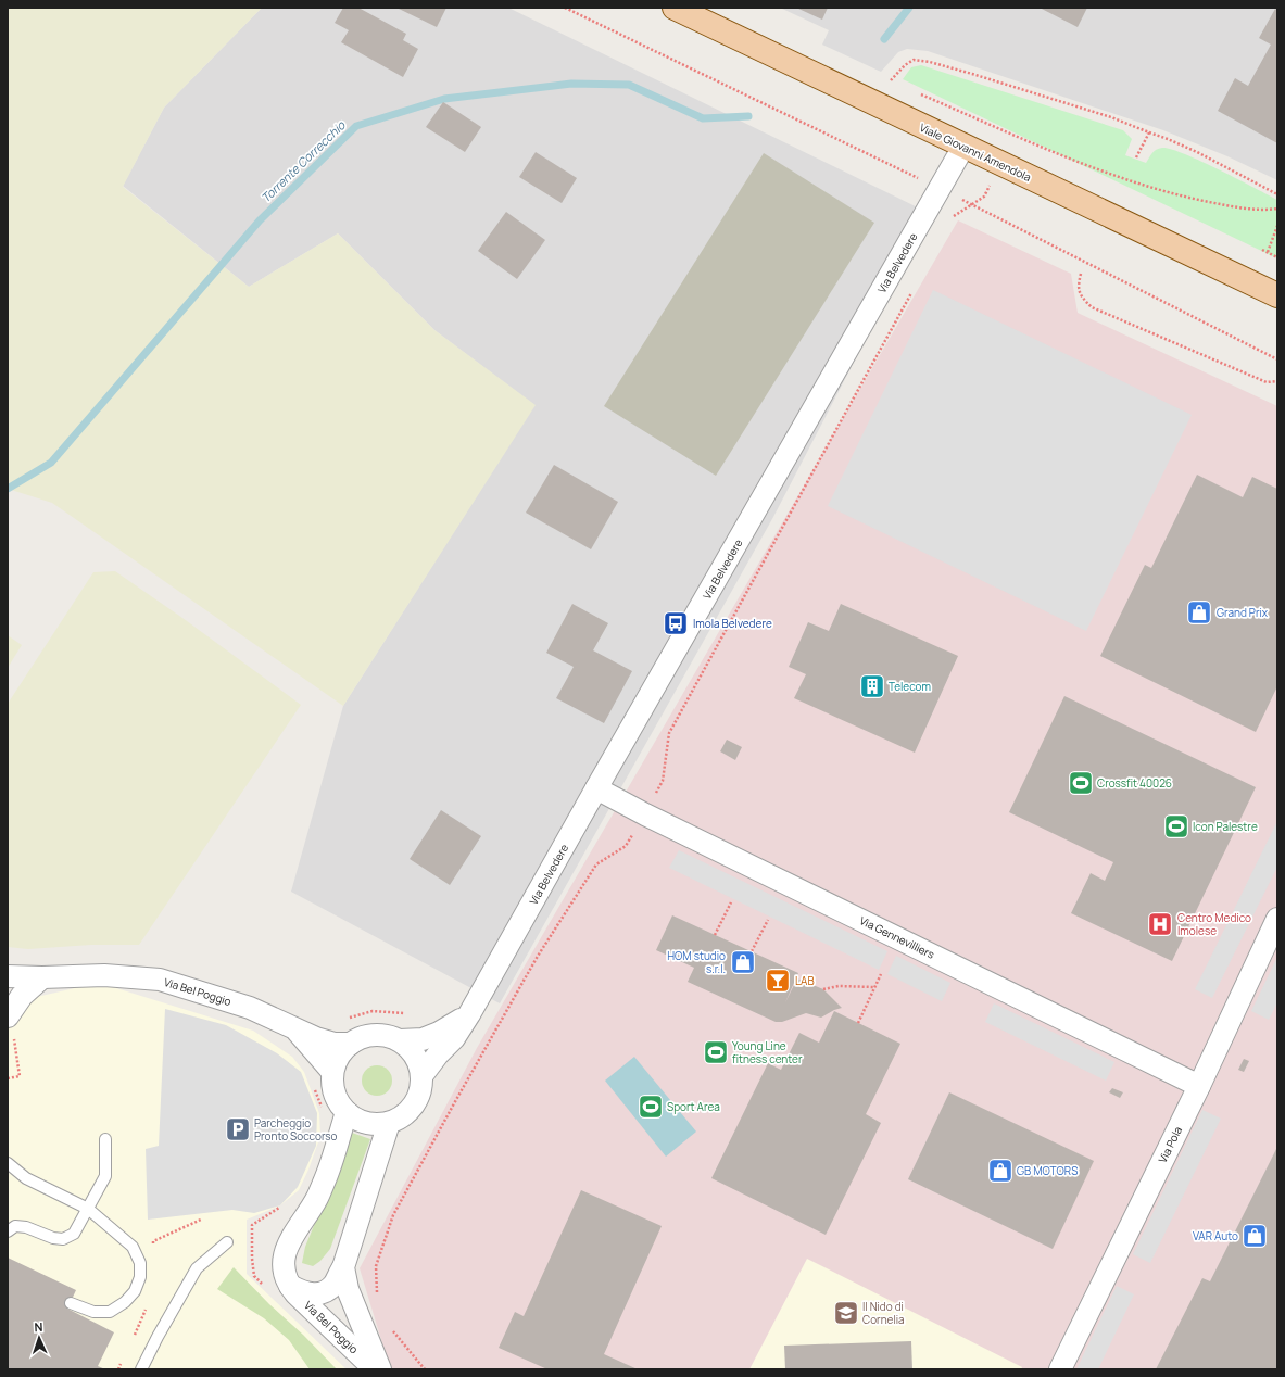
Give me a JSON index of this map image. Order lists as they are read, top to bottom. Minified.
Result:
{"streets":{"main road":["Viale Giovanni Amendola"],"street":["Via Belvedere","Via Gennevilliers","Via Bel Poggio","Via Pola"]},"crossings":[["Viale Giovanni Amendola","Via Belvedere"],["Via Belvedere","Via Gennevilliers"],["Via Belvedere","Via Bel Poggio"],["Via Gennevilliers","Via Pola"]],"water":["Torrente Correcchio"],"places":{"shop":["Grand Prix","HOM studio s.r.l.","GB MOTORS","VAR Auto"],"bus stop":["Imola Belvedere"],"building":["Telecom"],"sports":["Crossfit 40026","Icon Palestre","Young Line fitness center","Sport Area"],"hospital":["Centro Medico Imolese"],"bar":["LAB"],"parking":["Parcheggio Pronto Soccorso"],"school or university":["Il Nido di Cornelia"]},"north":"top"}
